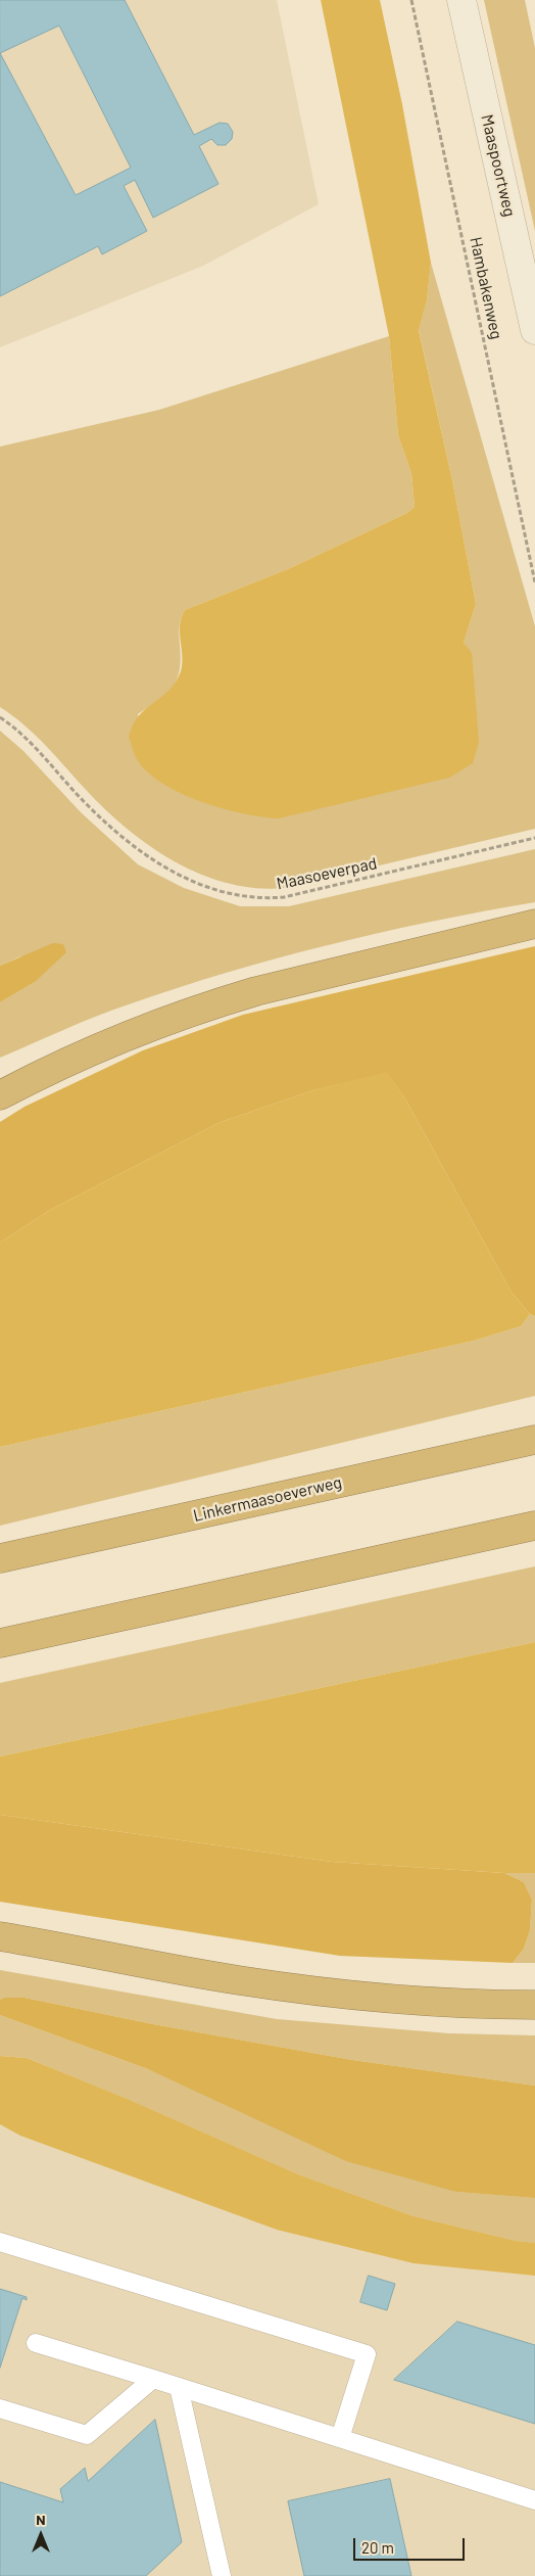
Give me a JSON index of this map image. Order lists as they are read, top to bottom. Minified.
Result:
{"streets":{"highway":["Linkermaasoeverweg"],"main road":["Maaspoortweg"],"path":["Hambakenweg","Maasoeverpad"]},"scale_bar":"20 m","north":"top"}
